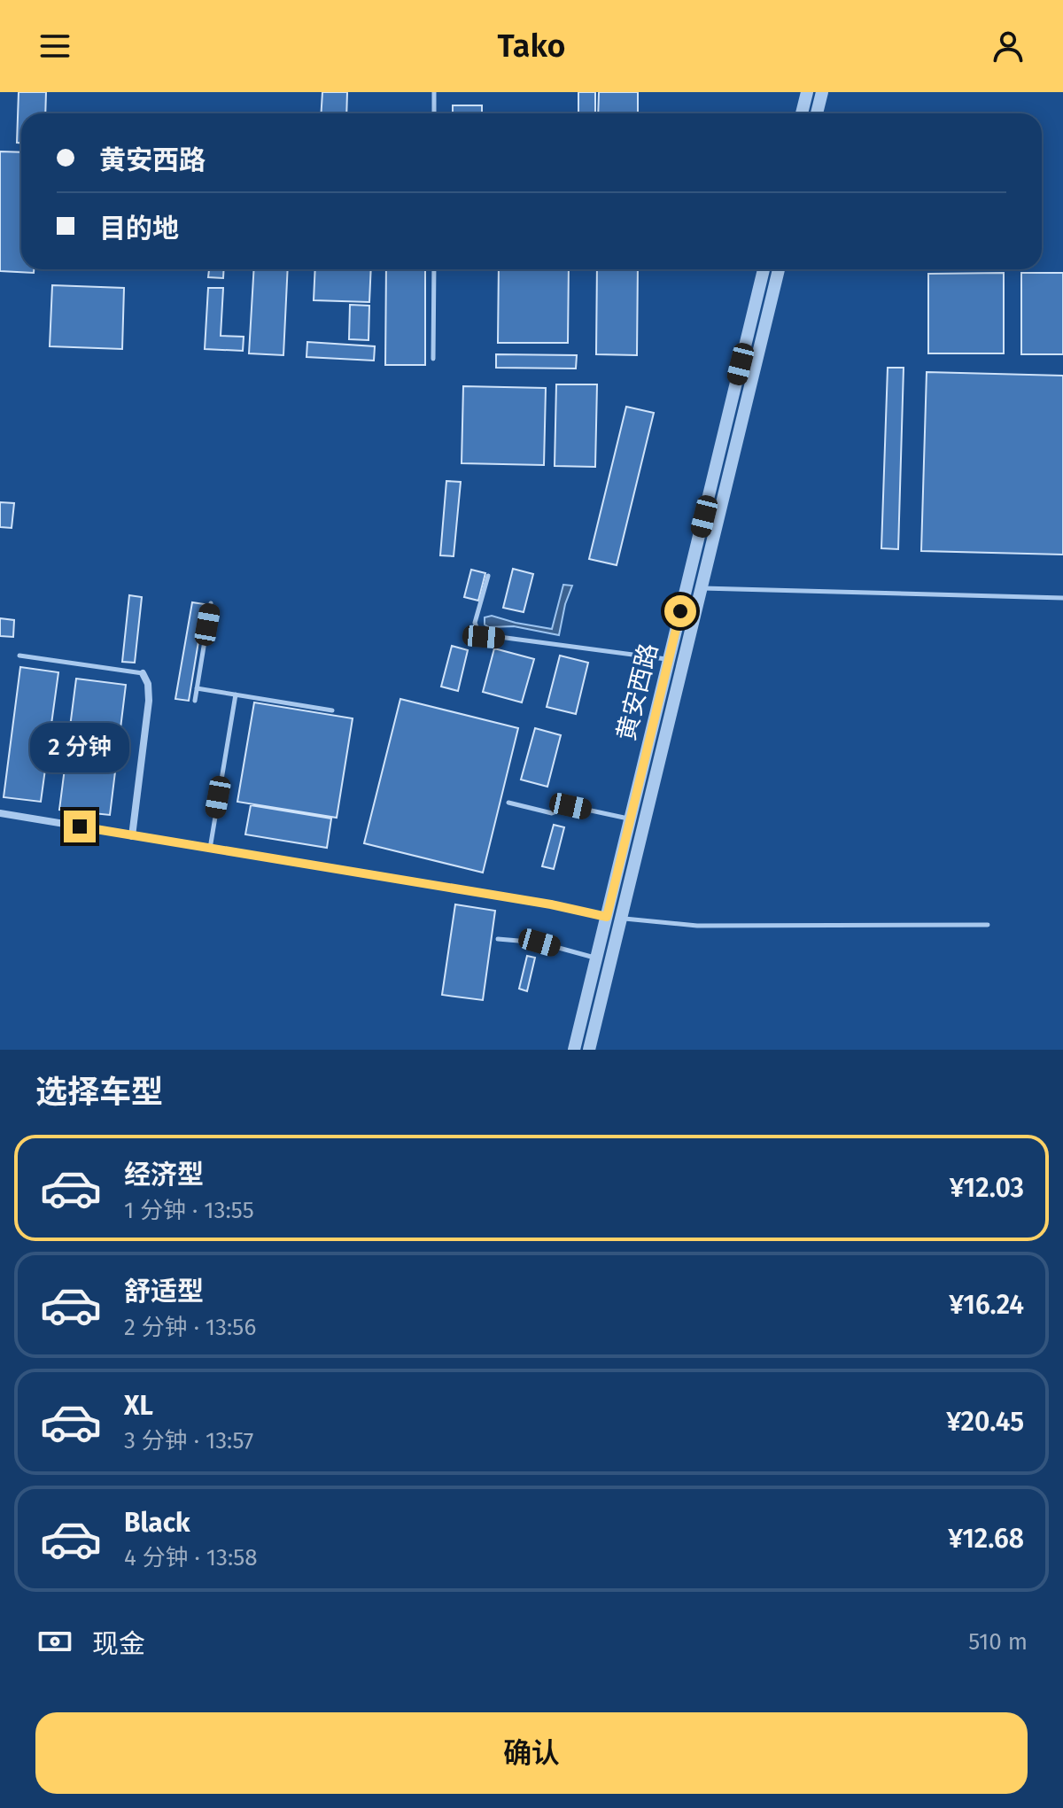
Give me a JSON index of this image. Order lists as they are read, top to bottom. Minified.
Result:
{"streets":{"street":["黄安西路"]},"page":{"header":"Tako","banner":["黄安西路","目的地"],"bubble":"2 分钟","heading":"选择车型","list":[{"name":"经济型","note":"1 分钟 · 13:55","value":"¥12.03"},{"name":"舒适型","note":"2 分钟 · 13:56","value":"¥16.24"},{"name":"XL","note":"3 分钟 · 13:57","value":"¥20.45"},{"name":"Black","note":"4 分钟 · 13:58","value":"¥12.68"}],"pay":["现金","510 m"],"buttons":"确认"}}
